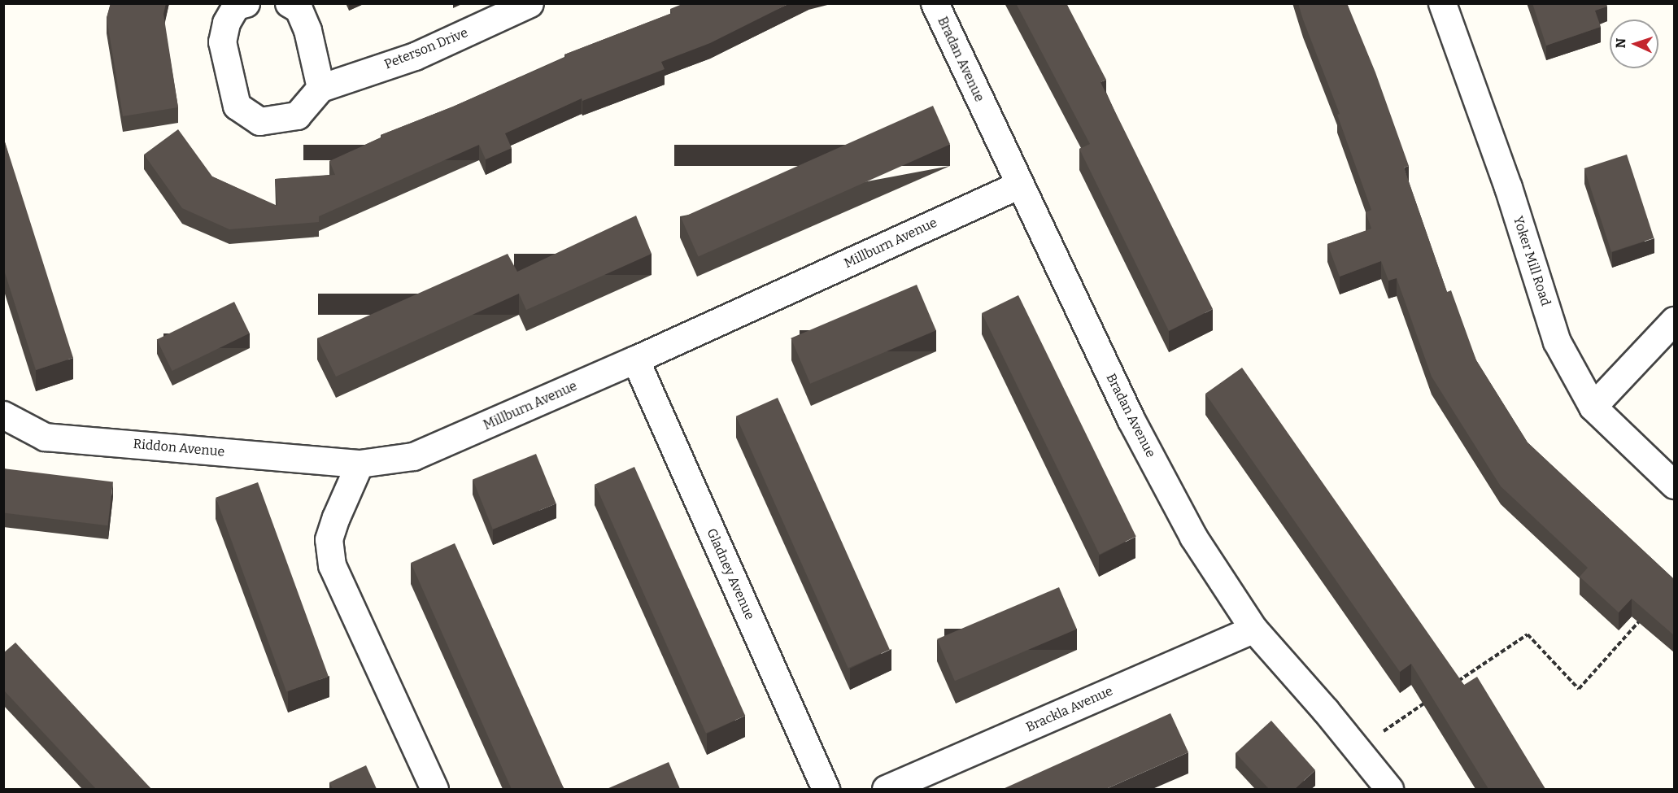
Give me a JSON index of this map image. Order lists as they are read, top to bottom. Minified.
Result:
{"streets":{"street":["Peterson Drive","Bradan Avenue","Millburn Avenue","Yoker Mill Road","Riddon Avenue","Gladney Avenue","Brackla Avenue"]},"crossings":[["Bradan Avenue","Millburn Avenue"],["Bradan Avenue","Brackla Avenue"],["Millburn Avenue","Riddon Avenue"],["Millburn Avenue","Gladney Avenue"]],"north":"left"}
